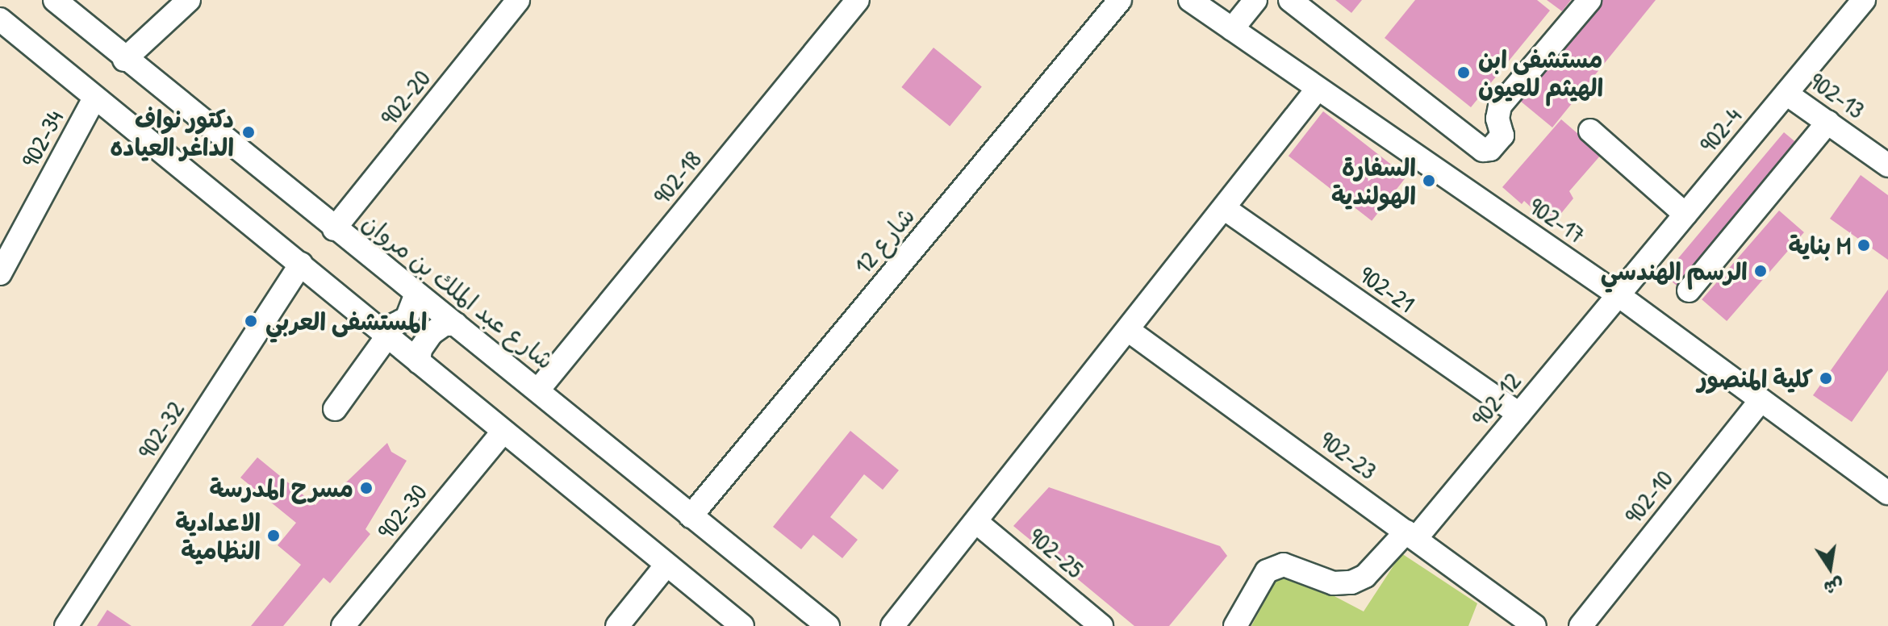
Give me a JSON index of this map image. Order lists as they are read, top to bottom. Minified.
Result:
{"streets":{"street":["902-13","902-20","902-4","902-34","902-18","902-17","شارع 12","902-21","شارع عبد الملك بن مروان","902-12","902-32","902-23","902-10","902-30","902-25"]},"crossings":[["902-13","902-4"],["902-20","شارع عبد الملك بن مروان"],["902-4","902-17"],["902-4","902-12"],["902-18","شارع عبد الملك بن مروان"],["902-17","902-12"],["902-17","902-10"],["شارع 12","شارع عبد الملك بن مروان"],["902-21","902-12"],["902-12","902-23"]],"places":["مستشفى ابن الهيثم للعيون","دكتور نواف الداغر العياده","السفارة الهولندية","بناية M","الرسم الهندسي","المستشفى العربي","كلية المنصور","مسرح المدرسة","الاعدادية النظامية"],"north":"bottom"}
